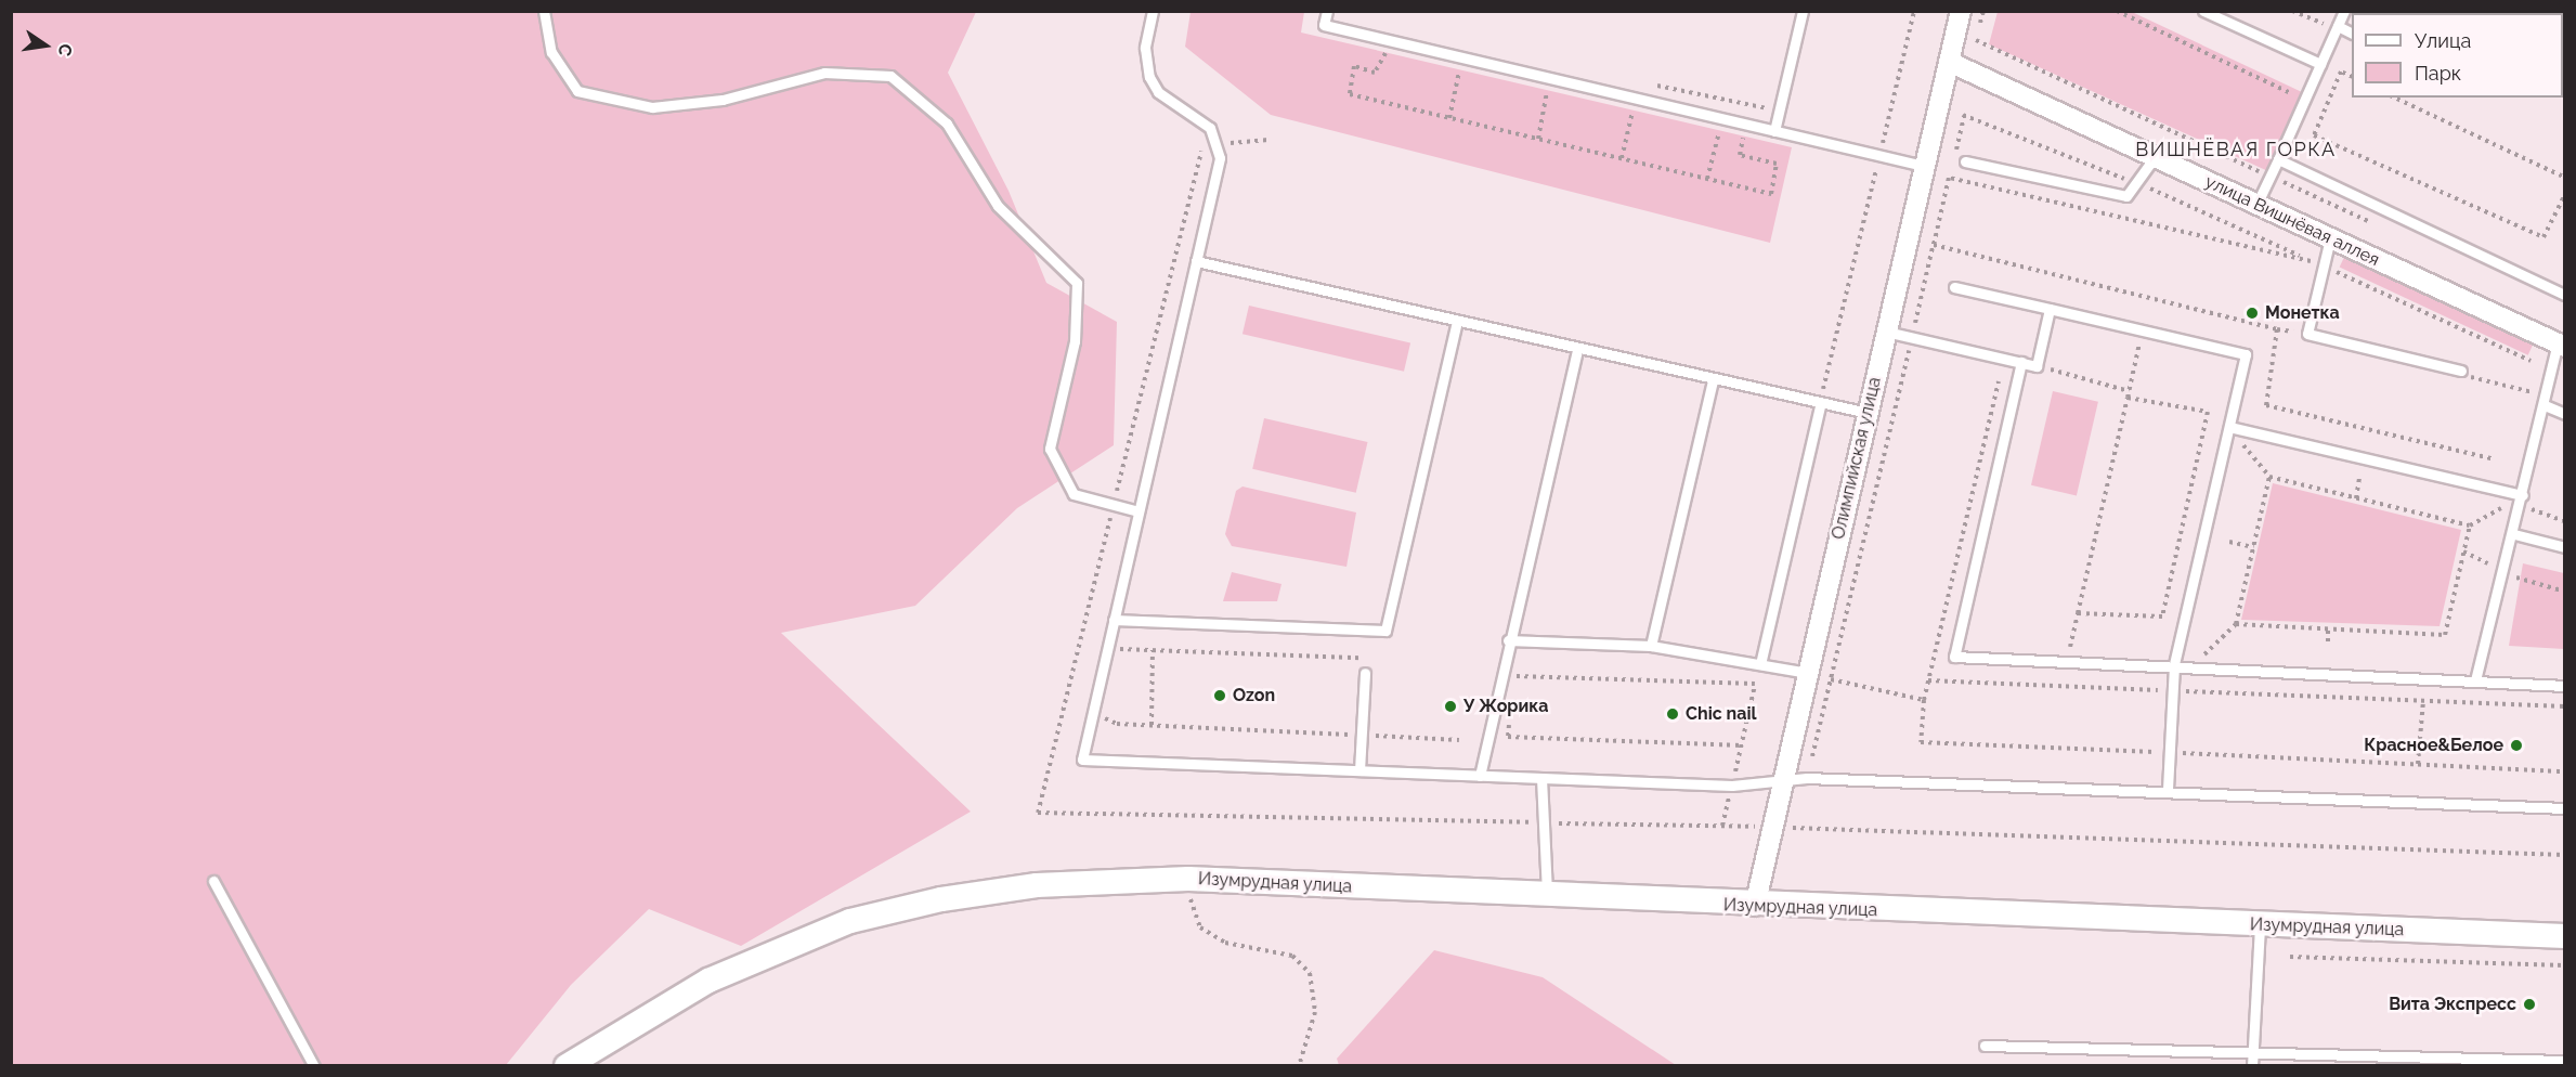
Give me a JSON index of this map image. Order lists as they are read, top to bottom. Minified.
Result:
{"streets":{"street":["улица Вишнёвая аллея","Олимпийская улица","Изумрудная улица"]},"crossings":[["улица Вишнёвая аллея","Олимпийская улица"],["Олимпийская улица","Изумрудная улица"]],"districts":["ВИШНЁВАЯ ГОРКА"],"places":["Монетка","Ozon","У Жорика","Chic nail","Красное&Белое","Вита Экспресс"],"legend":["Улица","Парк"],"north":"right"}
